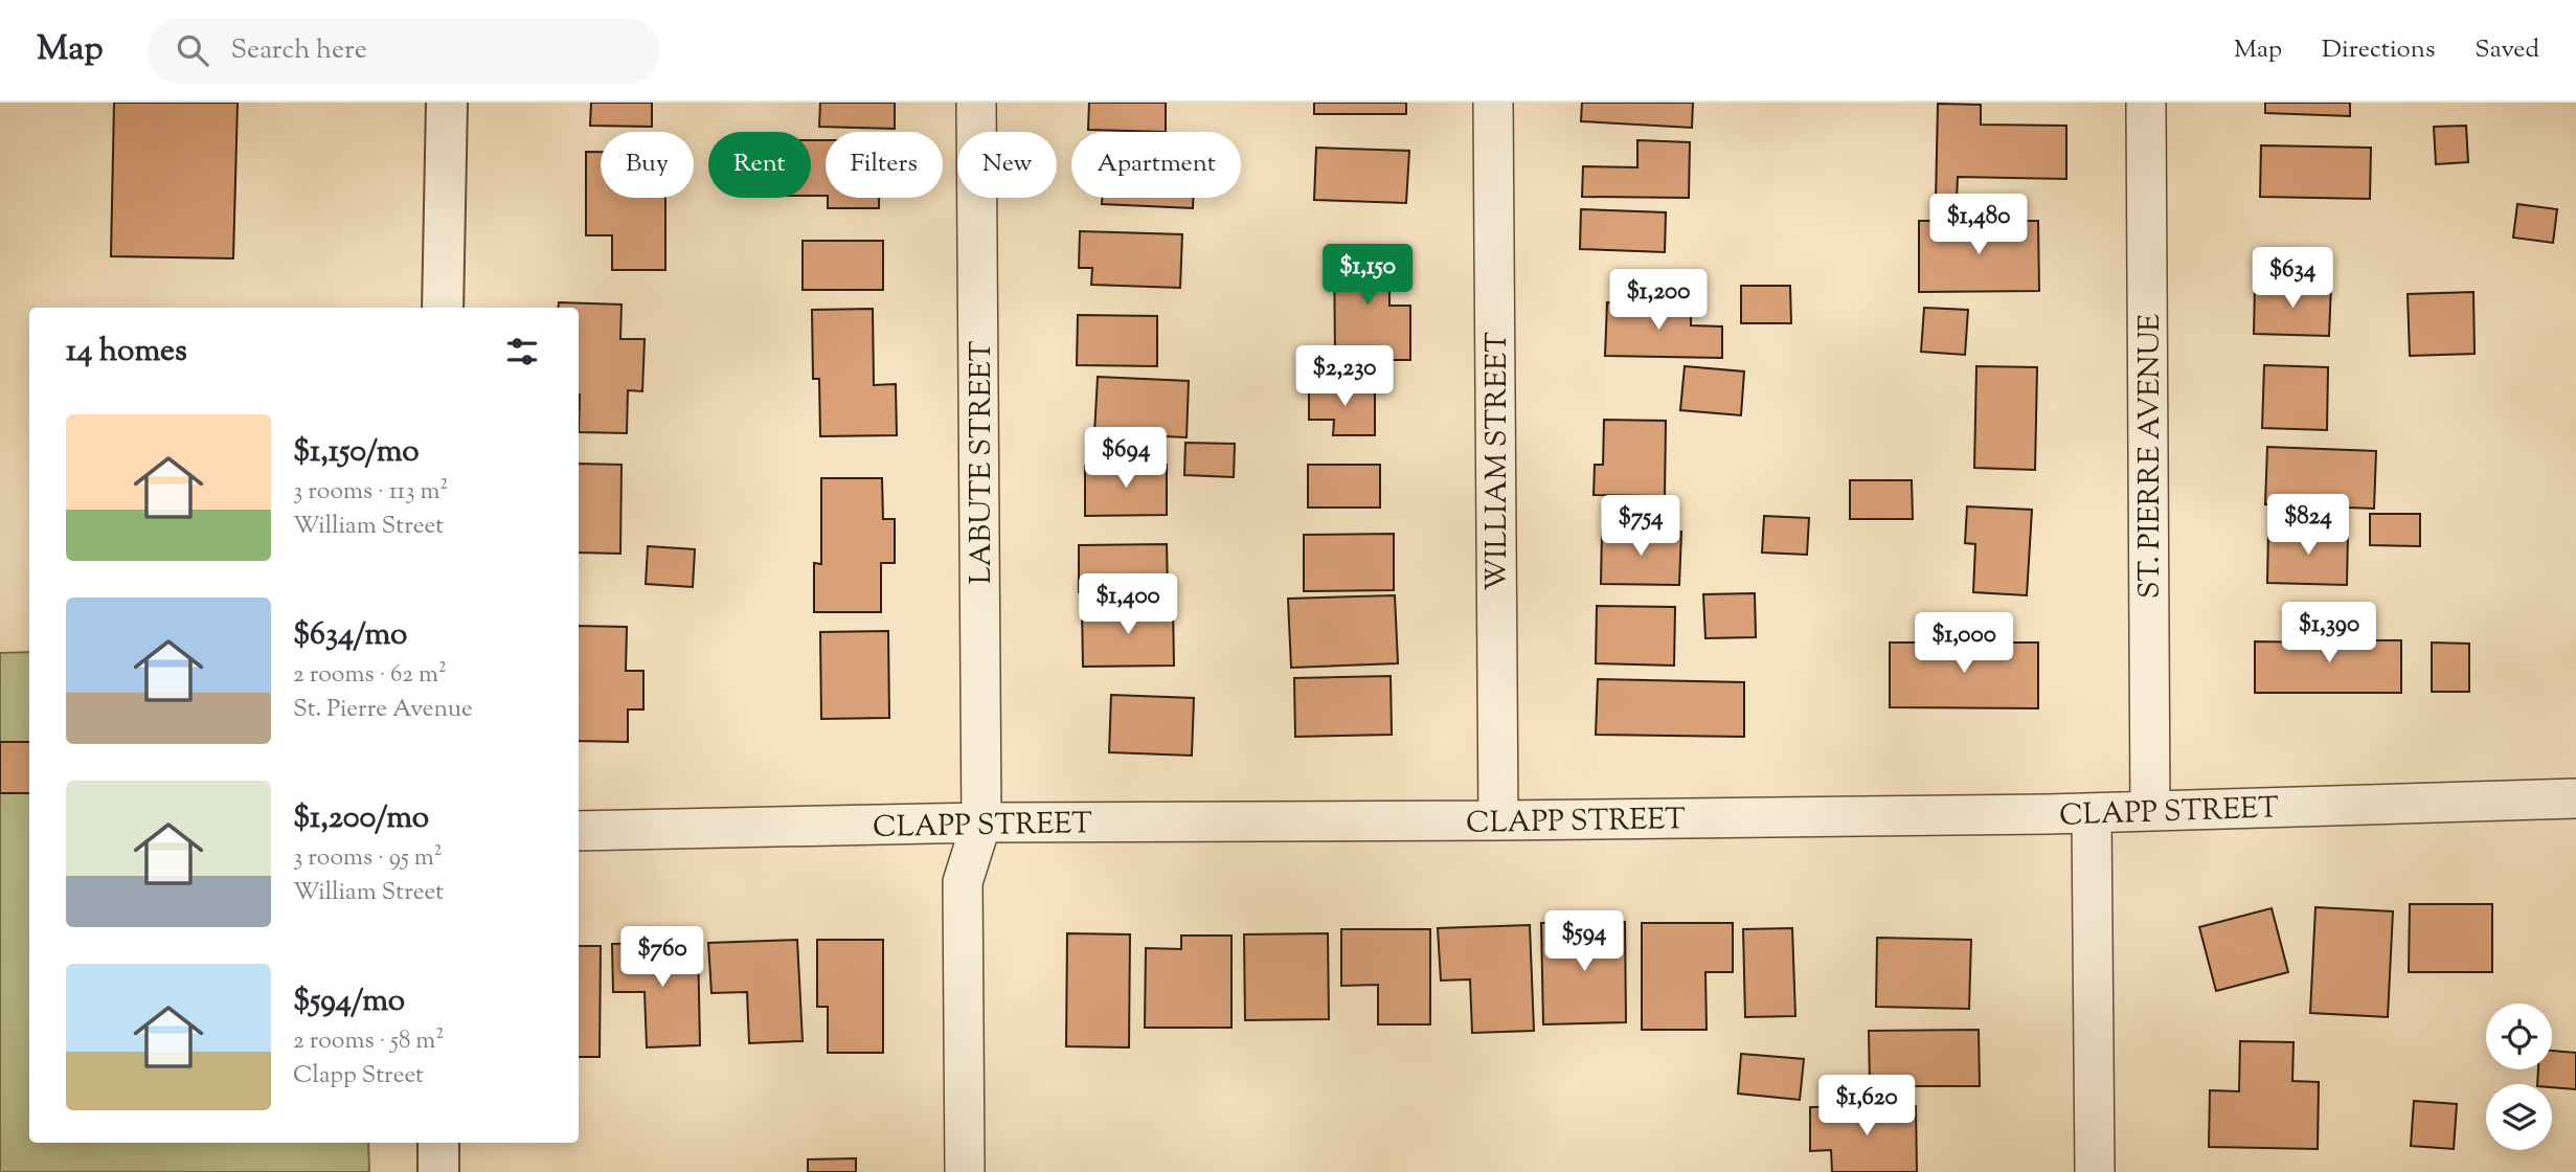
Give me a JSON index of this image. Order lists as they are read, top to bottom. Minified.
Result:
{"streets":{"street":["ST. PIERRE AVENUE","WILLIAM STREET","LABUTE STREET","CLAPP STREET"]},"crossings":[["ST. PIERRE AVENUE","CLAPP STREET"],["WILLIAM STREET","CLAPP STREET"],["LABUTE STREET","CLAPP STREET"]],"page":{"header":"Map","search":"Search here","nav":["Map","Directions","Saved"],"chip":["Buy","Rent","Filters","New","Apartment"],"price":["$1,480","$1,150","$634","$1,200","$2,230","$694","$824","$754","$1,400","$1,390","$1,000","$594","$760","$1,620"],"heading":"14 homes","list":[{"name":"$1,150/mo","note":"3 rooms · 113 m² · William Street"},{"name":"$634/mo","note":"2 rooms · 62 m² · St. Pierre Avenue"},{"name":"$1,200/mo","note":"3 rooms · 95 m² · William Street"},{"name":"$594/mo","note":"2 rooms · 58 m² · Clapp Street"}]}}
